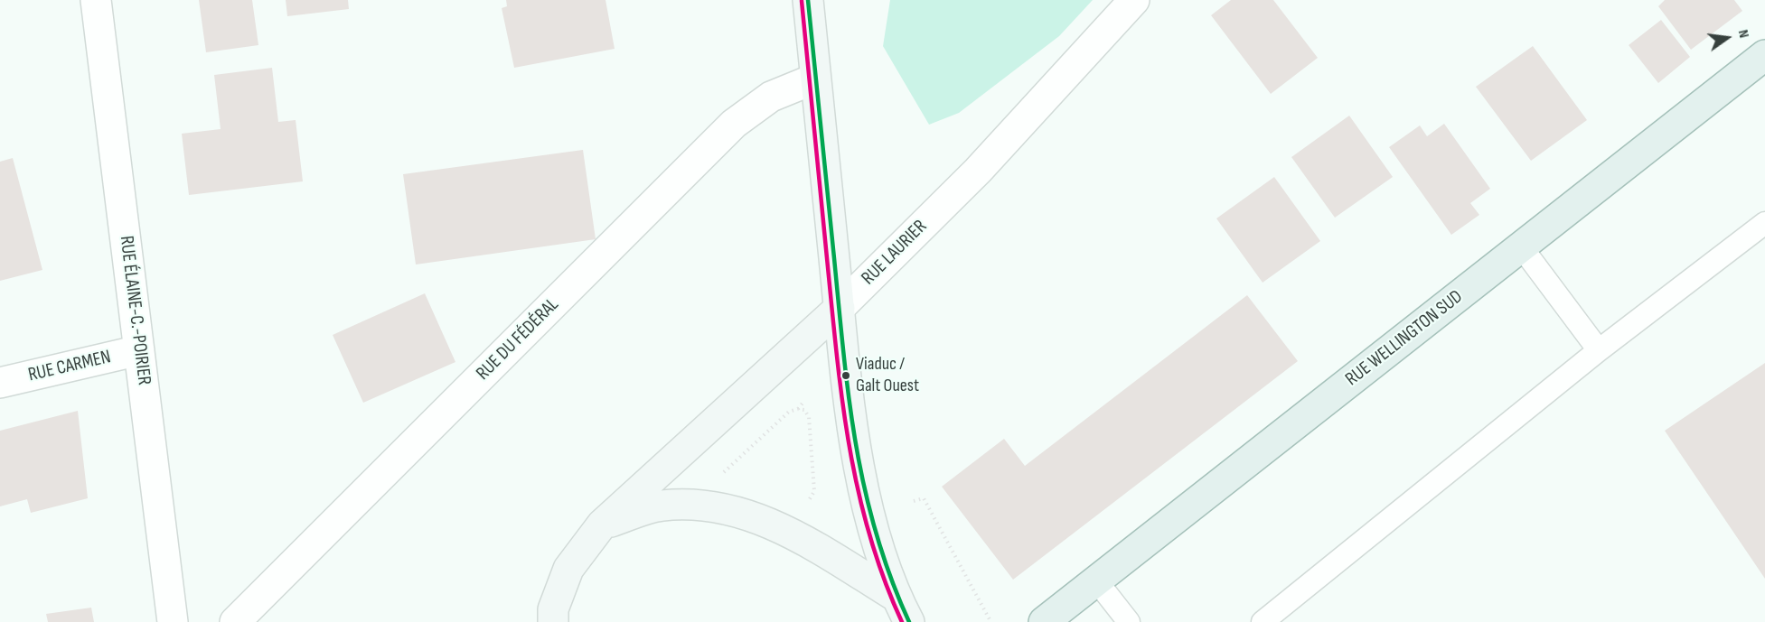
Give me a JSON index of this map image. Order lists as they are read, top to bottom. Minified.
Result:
{"streets":{"main road":["RUE LAURIER","RUE WELLINGTON SUD"],"street":["RUE ÉLAINE-C.-POIRIER","RUE DU FÉDÉRAL","RUE CARMEN"]},"crossings":[["RUE ÉLAINE-C.-POIRIER","RUE CARMEN"]],"places":["Viaduc / Galt Ouest"],"north":"right"}
